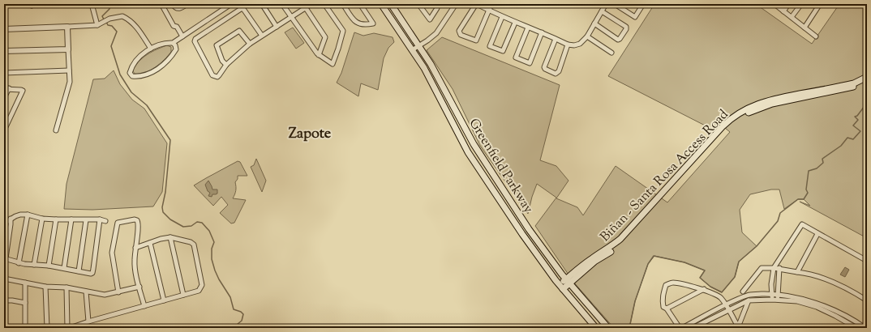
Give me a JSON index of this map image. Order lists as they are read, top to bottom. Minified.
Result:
{"streets":{"main road":["Greenfield Parkway","Biñan - Santa Rosa Access Road"]},"crossings":[["Greenfield Parkway","Biñan - Santa Rosa Access Road"]],"districts":["Zapote"]}
